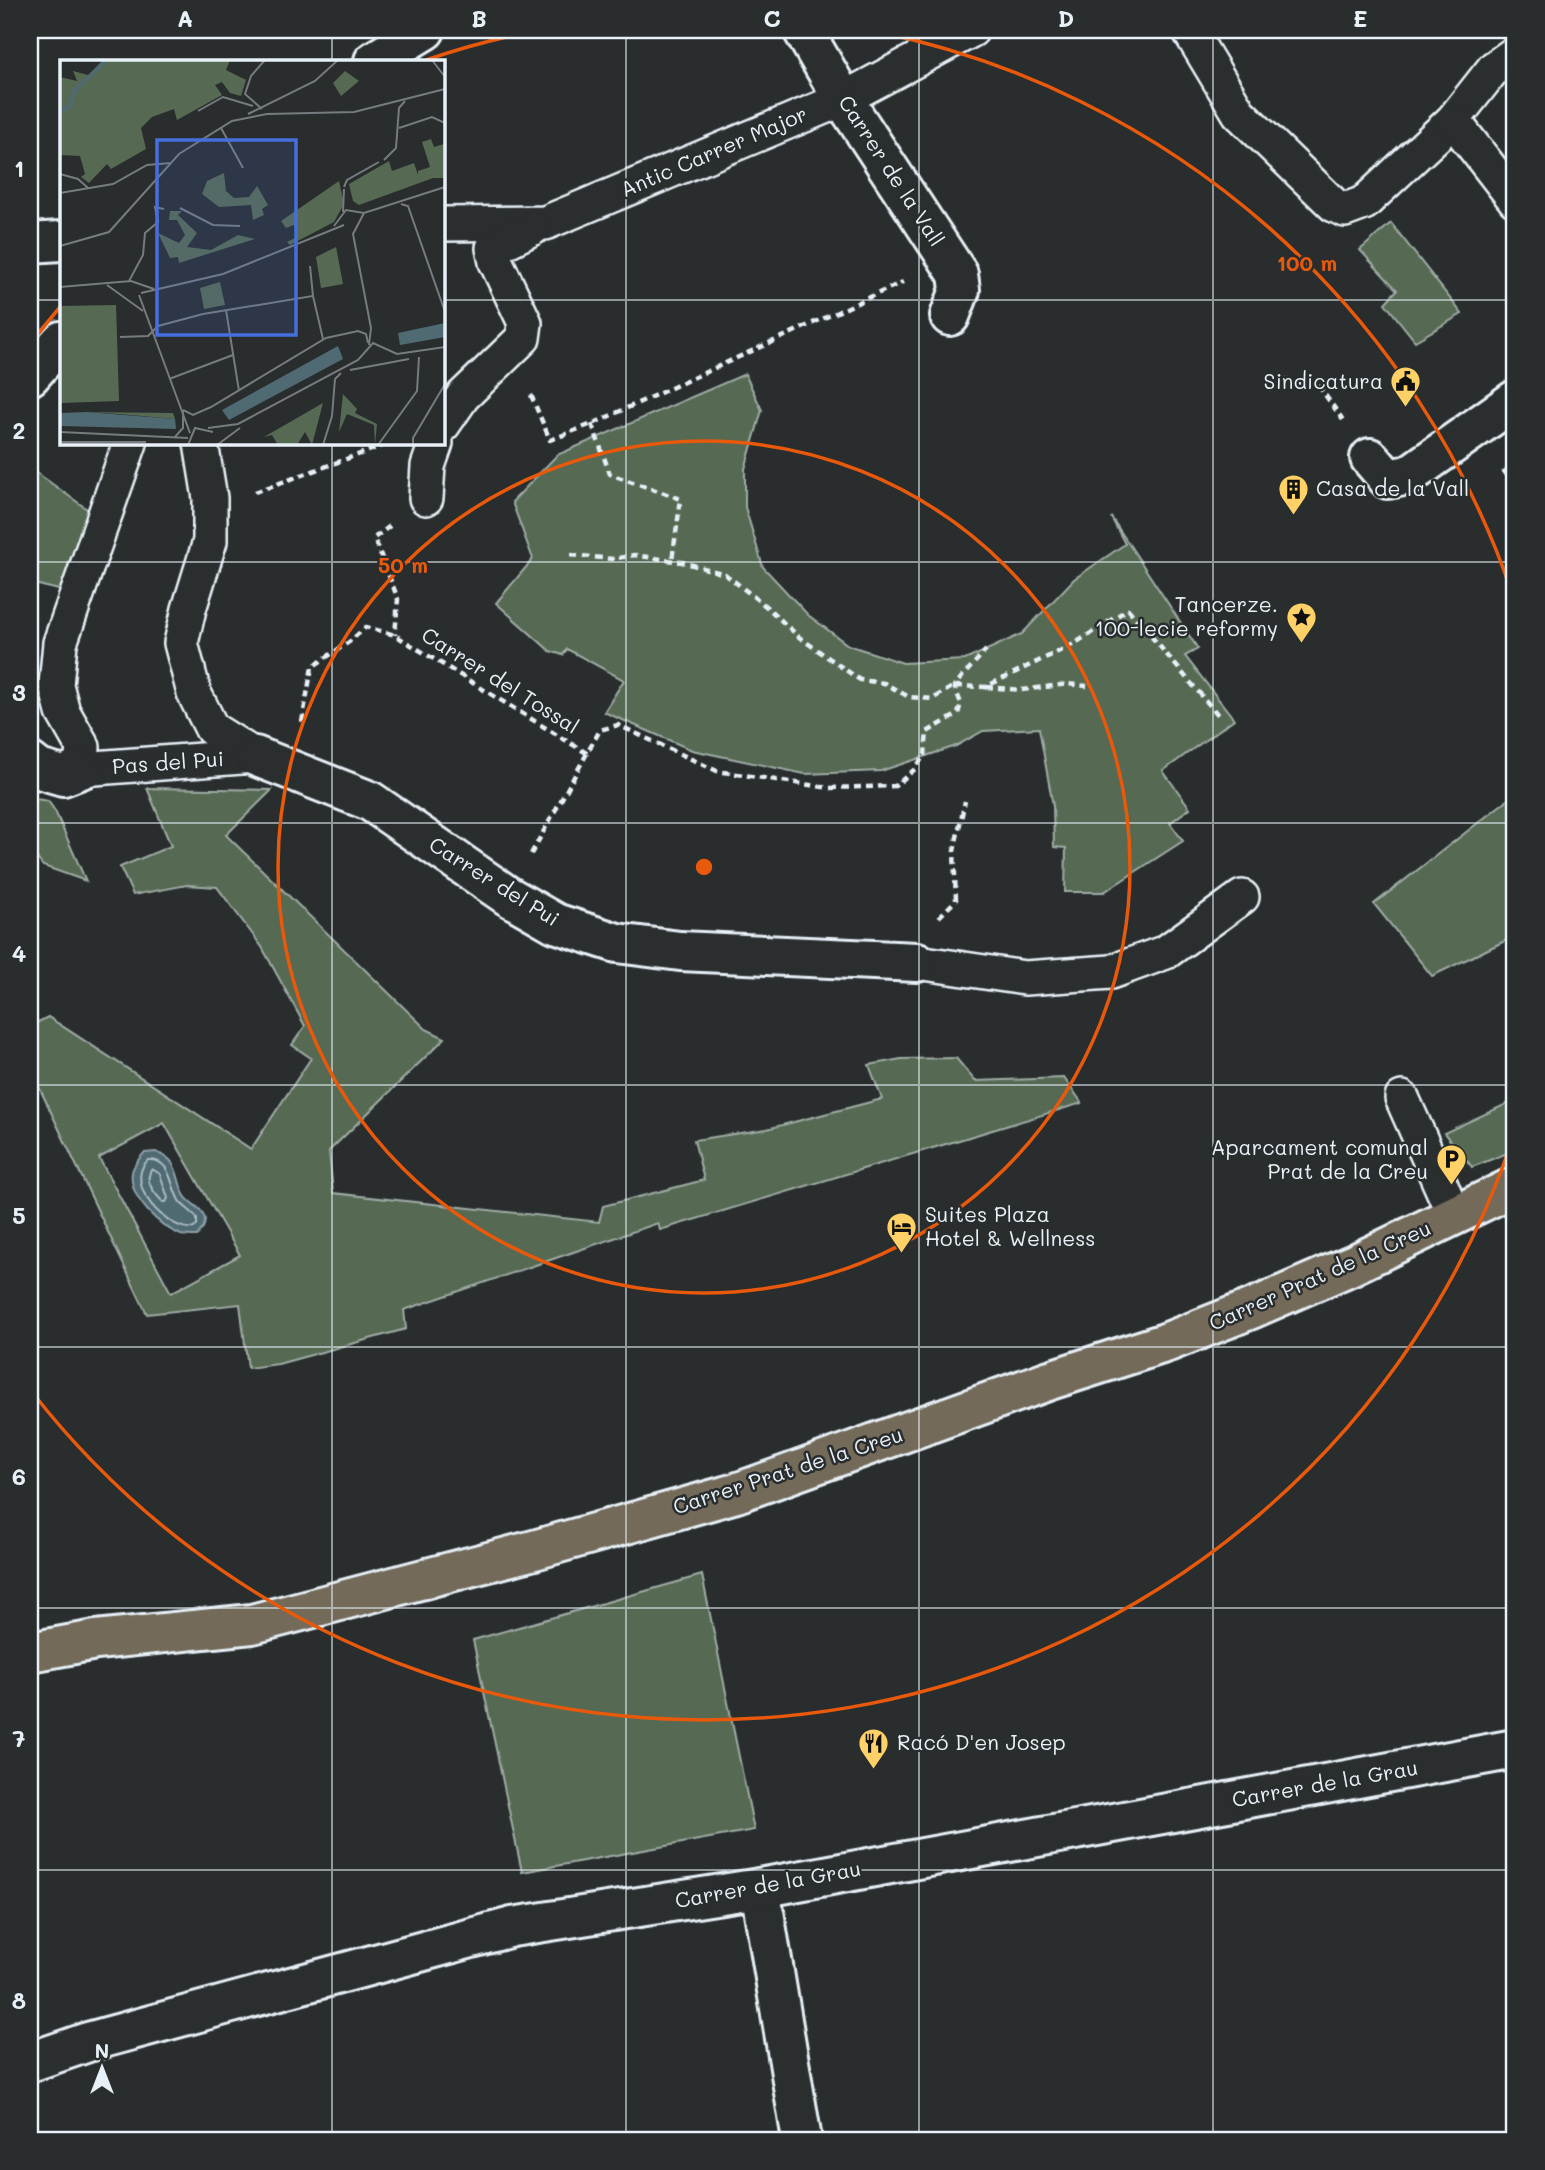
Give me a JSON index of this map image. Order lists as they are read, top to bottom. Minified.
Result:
{"streets":{"main road":["Carrer Prat de la Creu"],"street":["Carrer de la Vall","Carrer del Pui","Carrer de la Grau"],"lane":["Antic Carrer Major","Pas del Pui"],"path":["Carrer del Tossal"]},"crossings":[["Antic Carrer Major","Carrer de la Vall"],["Carrer del Tossal","Carrer del Pui"],["Pas del Pui","Carrer del Pui"]],"places":{"public building":["Sindicatura"],"building":["Casa de la Vall"],"place":["Tancerze. 100-lecie reformy"],"parking":["Aparcament comunal Prat de la Creu"],"hotel":["Suites Plaza Hotel & Wellness"],"restaurant":["Racó D'en Josep"]},"north":"top","grid":{"columns":["A","B","C","D","E"],"rows":["1","2","3","4","5","6","7","8"]},"rings":["100 m","50 m"]}
